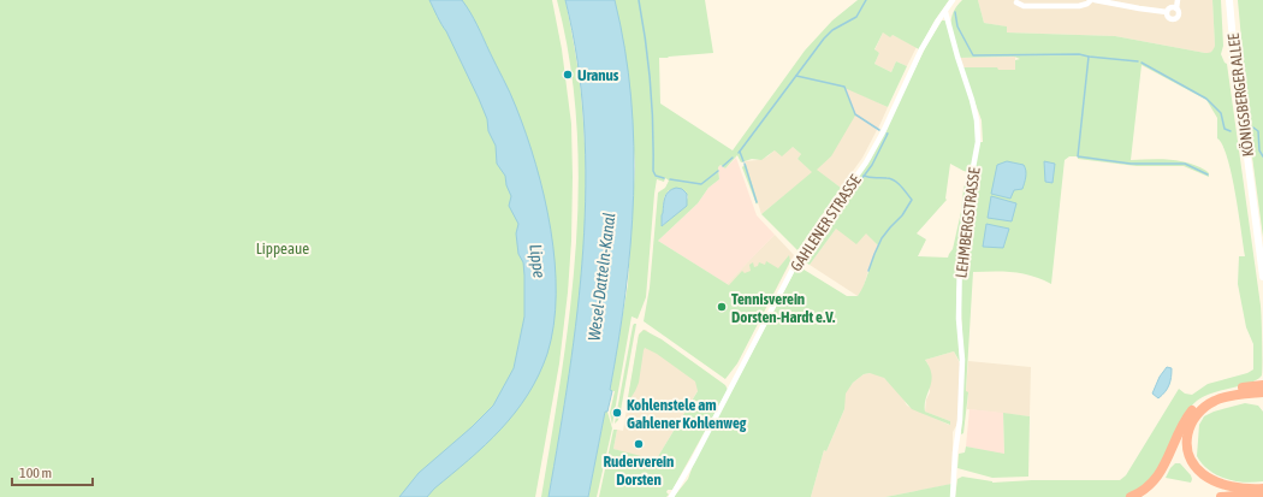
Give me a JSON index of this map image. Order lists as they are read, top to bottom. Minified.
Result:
{"streets":{"main road":["KÖNIGSBERGER ALLEE"],"street":["GAHLENER STRASSE","LEHMBERGSTRASSE"]},"crossings":[["GAHLENER STRASSE","LEHMBERGSTRASSE"]],"water":["Lippe","Wesel-Datteln-Kanal"],"parks":["Lippeaue"],"places":["Uranus","Tennisverein Dorsten-Hardt e.V.","Kohlenstele am Gahlener Kohlenweg","Ruderverein Dorsten"],"scale_bar":"100 m"}
